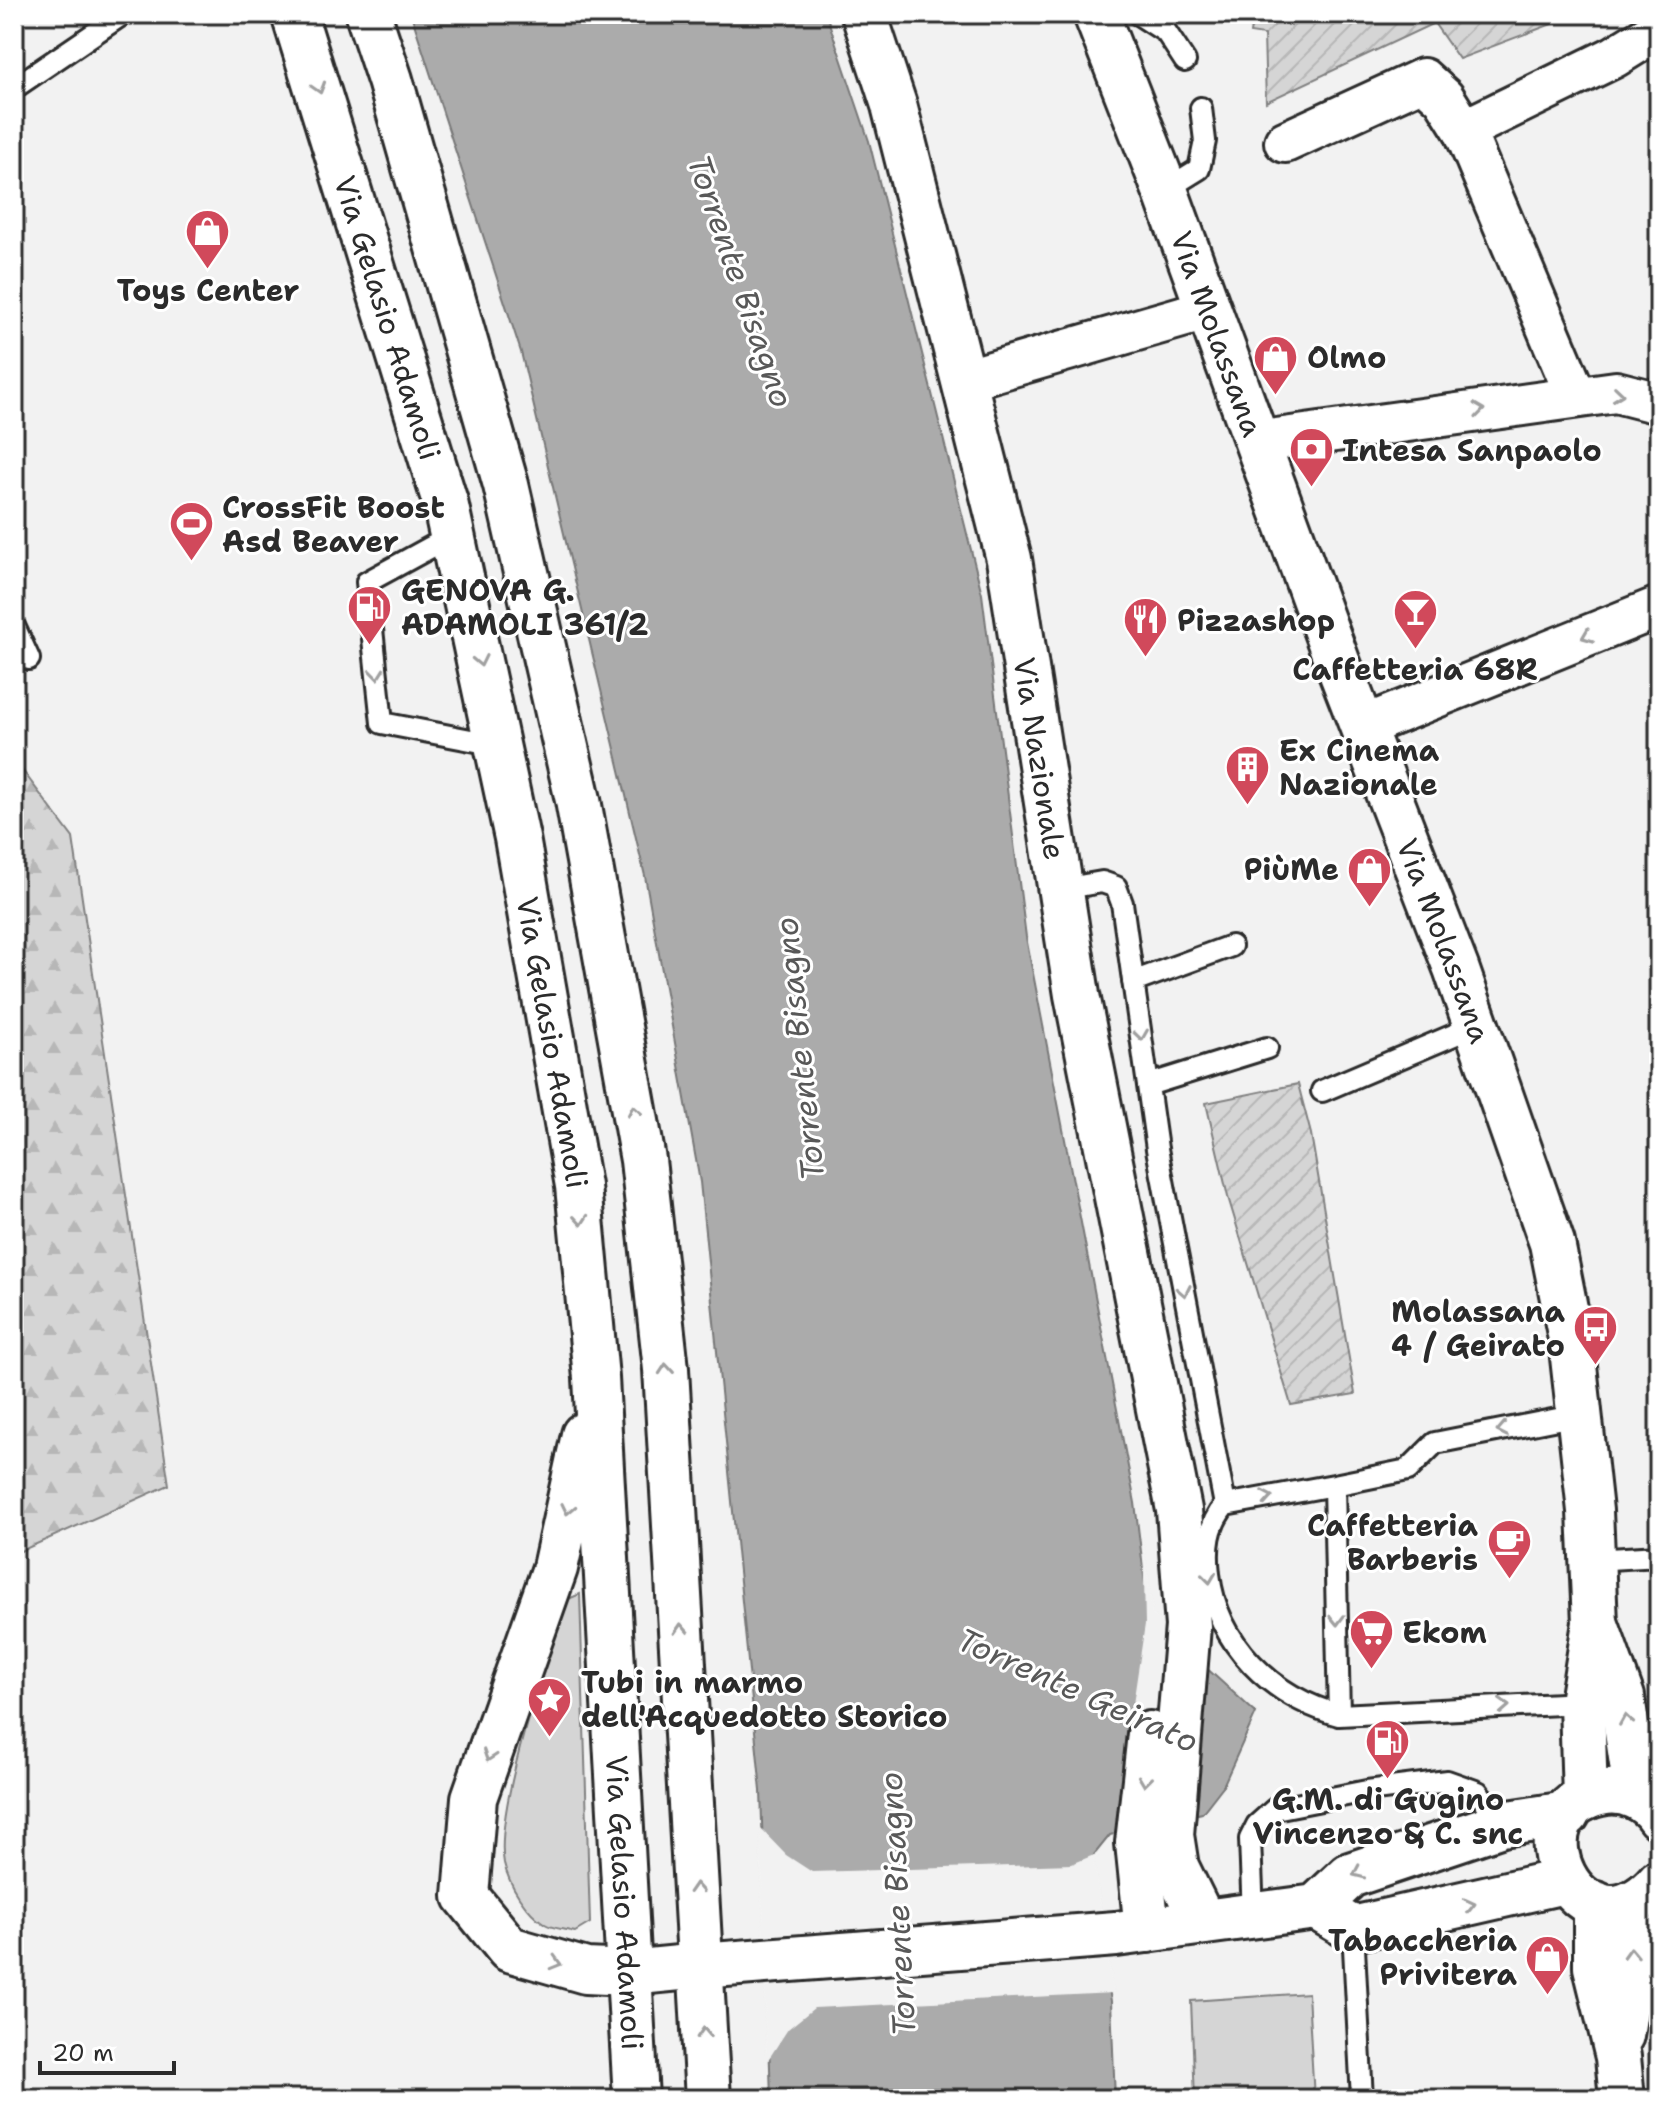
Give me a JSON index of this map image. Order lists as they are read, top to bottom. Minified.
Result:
{"streets":{"main road":["Via Gelasio Adamoli","Via Molassana","Via Nazionale"]},"water":["Torrente Bisagno","Torrente Geirato"],"places":{"shop":["Toys Center","Olmo","PiùMe","Tabaccheria Privitera"],"bank":["Intesa Sanpaolo"],"sports":["CrossFit Boost Asd Beaver"],"fuel station":["GENOVA G. ADAMOLI 361/2","G.M. di Gugino Vincenzo & C. snc"],"bar":["Caffetteria 68R"],"restaurant":["Pizzashop"],"building":["Ex Cinema Nazionale"],"bus stop":["Molassana 4 / Geirato"],"cafe":["Caffetteria Barberis"],"supermarket":["Ekom"],"place":["Tubi in marmo dell'Acquedotto Storico"]},"scale_bar":"20 m"}
